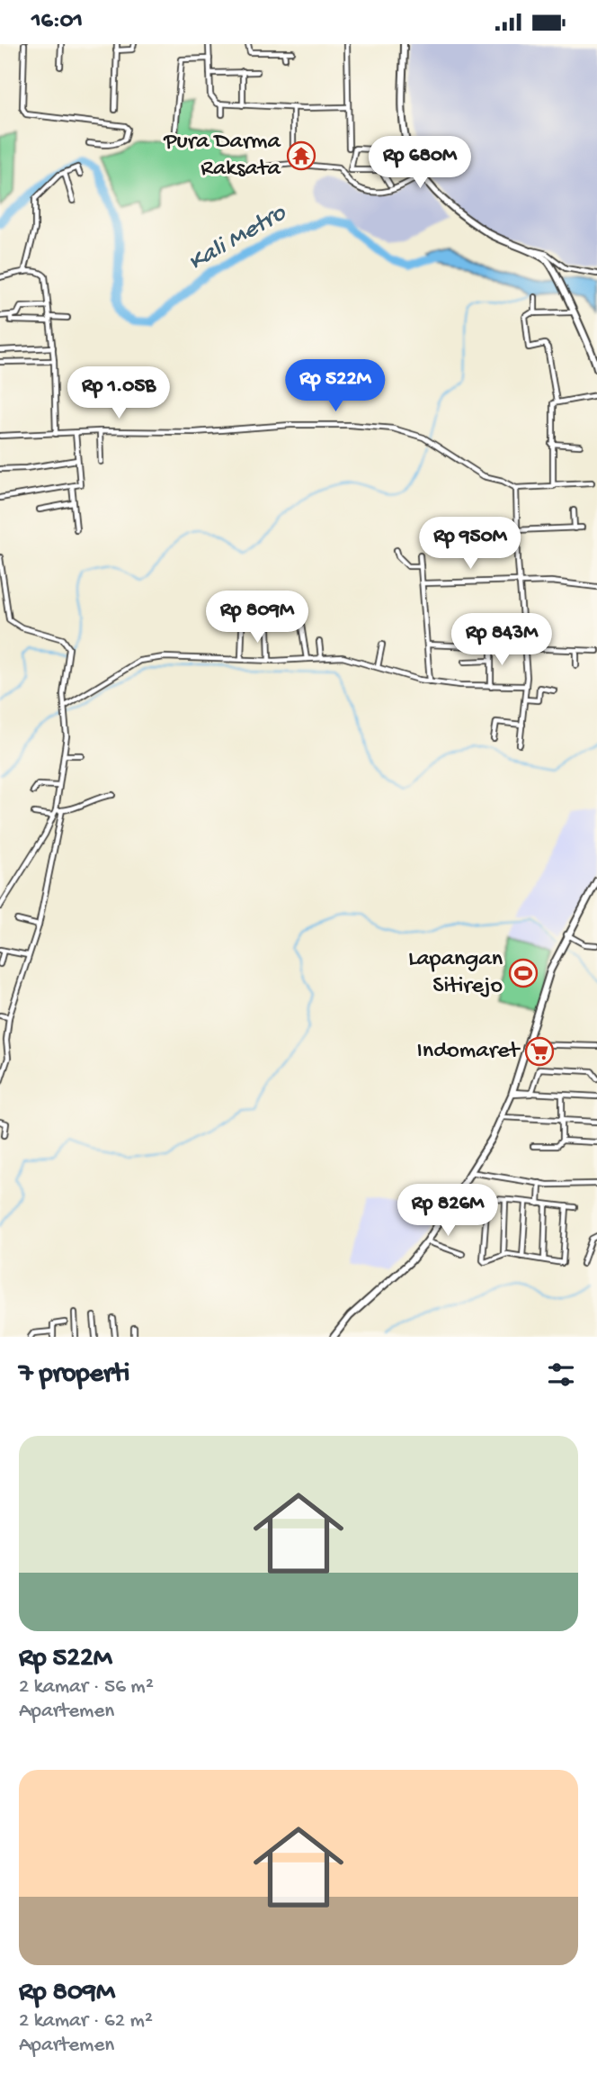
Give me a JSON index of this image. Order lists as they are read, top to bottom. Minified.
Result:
{"water":["Kali Metro"],"places":{"temple":["Pura Darma Raksata"],"sports":["Lapangan Sitirejo"],"supermarket":["Indomaret"]},"page":{"status":"16:01","price":["Rp 680M","Rp 522M","Rp 1.05B","Rp 950M","Rp 809M","Rp 843M","Rp 826M"],"heading":"7 properti","list":[{"name":"Rp 522M","note":"2 kamar · 56 m² · Apartemen"},{"name":"Rp 809M","note":"2 kamar · 62 m² · Apartemen"}]}}
